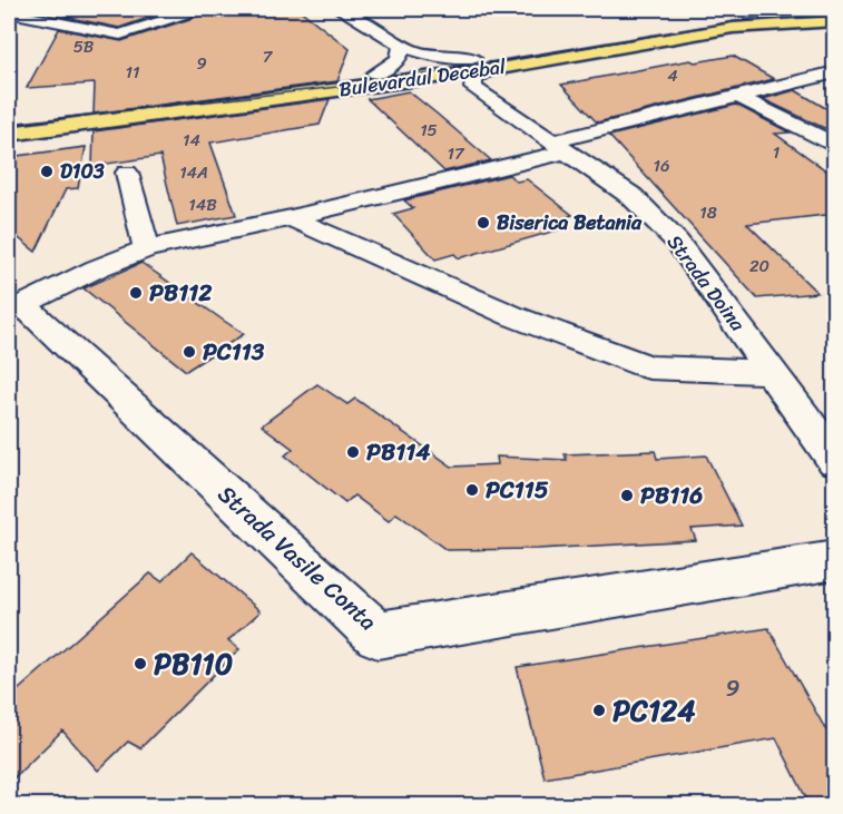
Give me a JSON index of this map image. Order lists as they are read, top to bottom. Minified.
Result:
{"streets":{"main road":["Bulevardul Decebal"],"street":["Strada Doina","Strada Vasile Conta"]},"crossings":[["Bulevardul Decebal","Strada Doina"],["Strada Doina","Strada Vasile Conta"]],"places":["D103","Biserica Betania","PB112","PC113","PB114","PC115","PB116","PB110","PC124"],"house_numbers":["5B","7","9","11","4","15","14","1","17","16","14A","14B","18","20","9"]}
